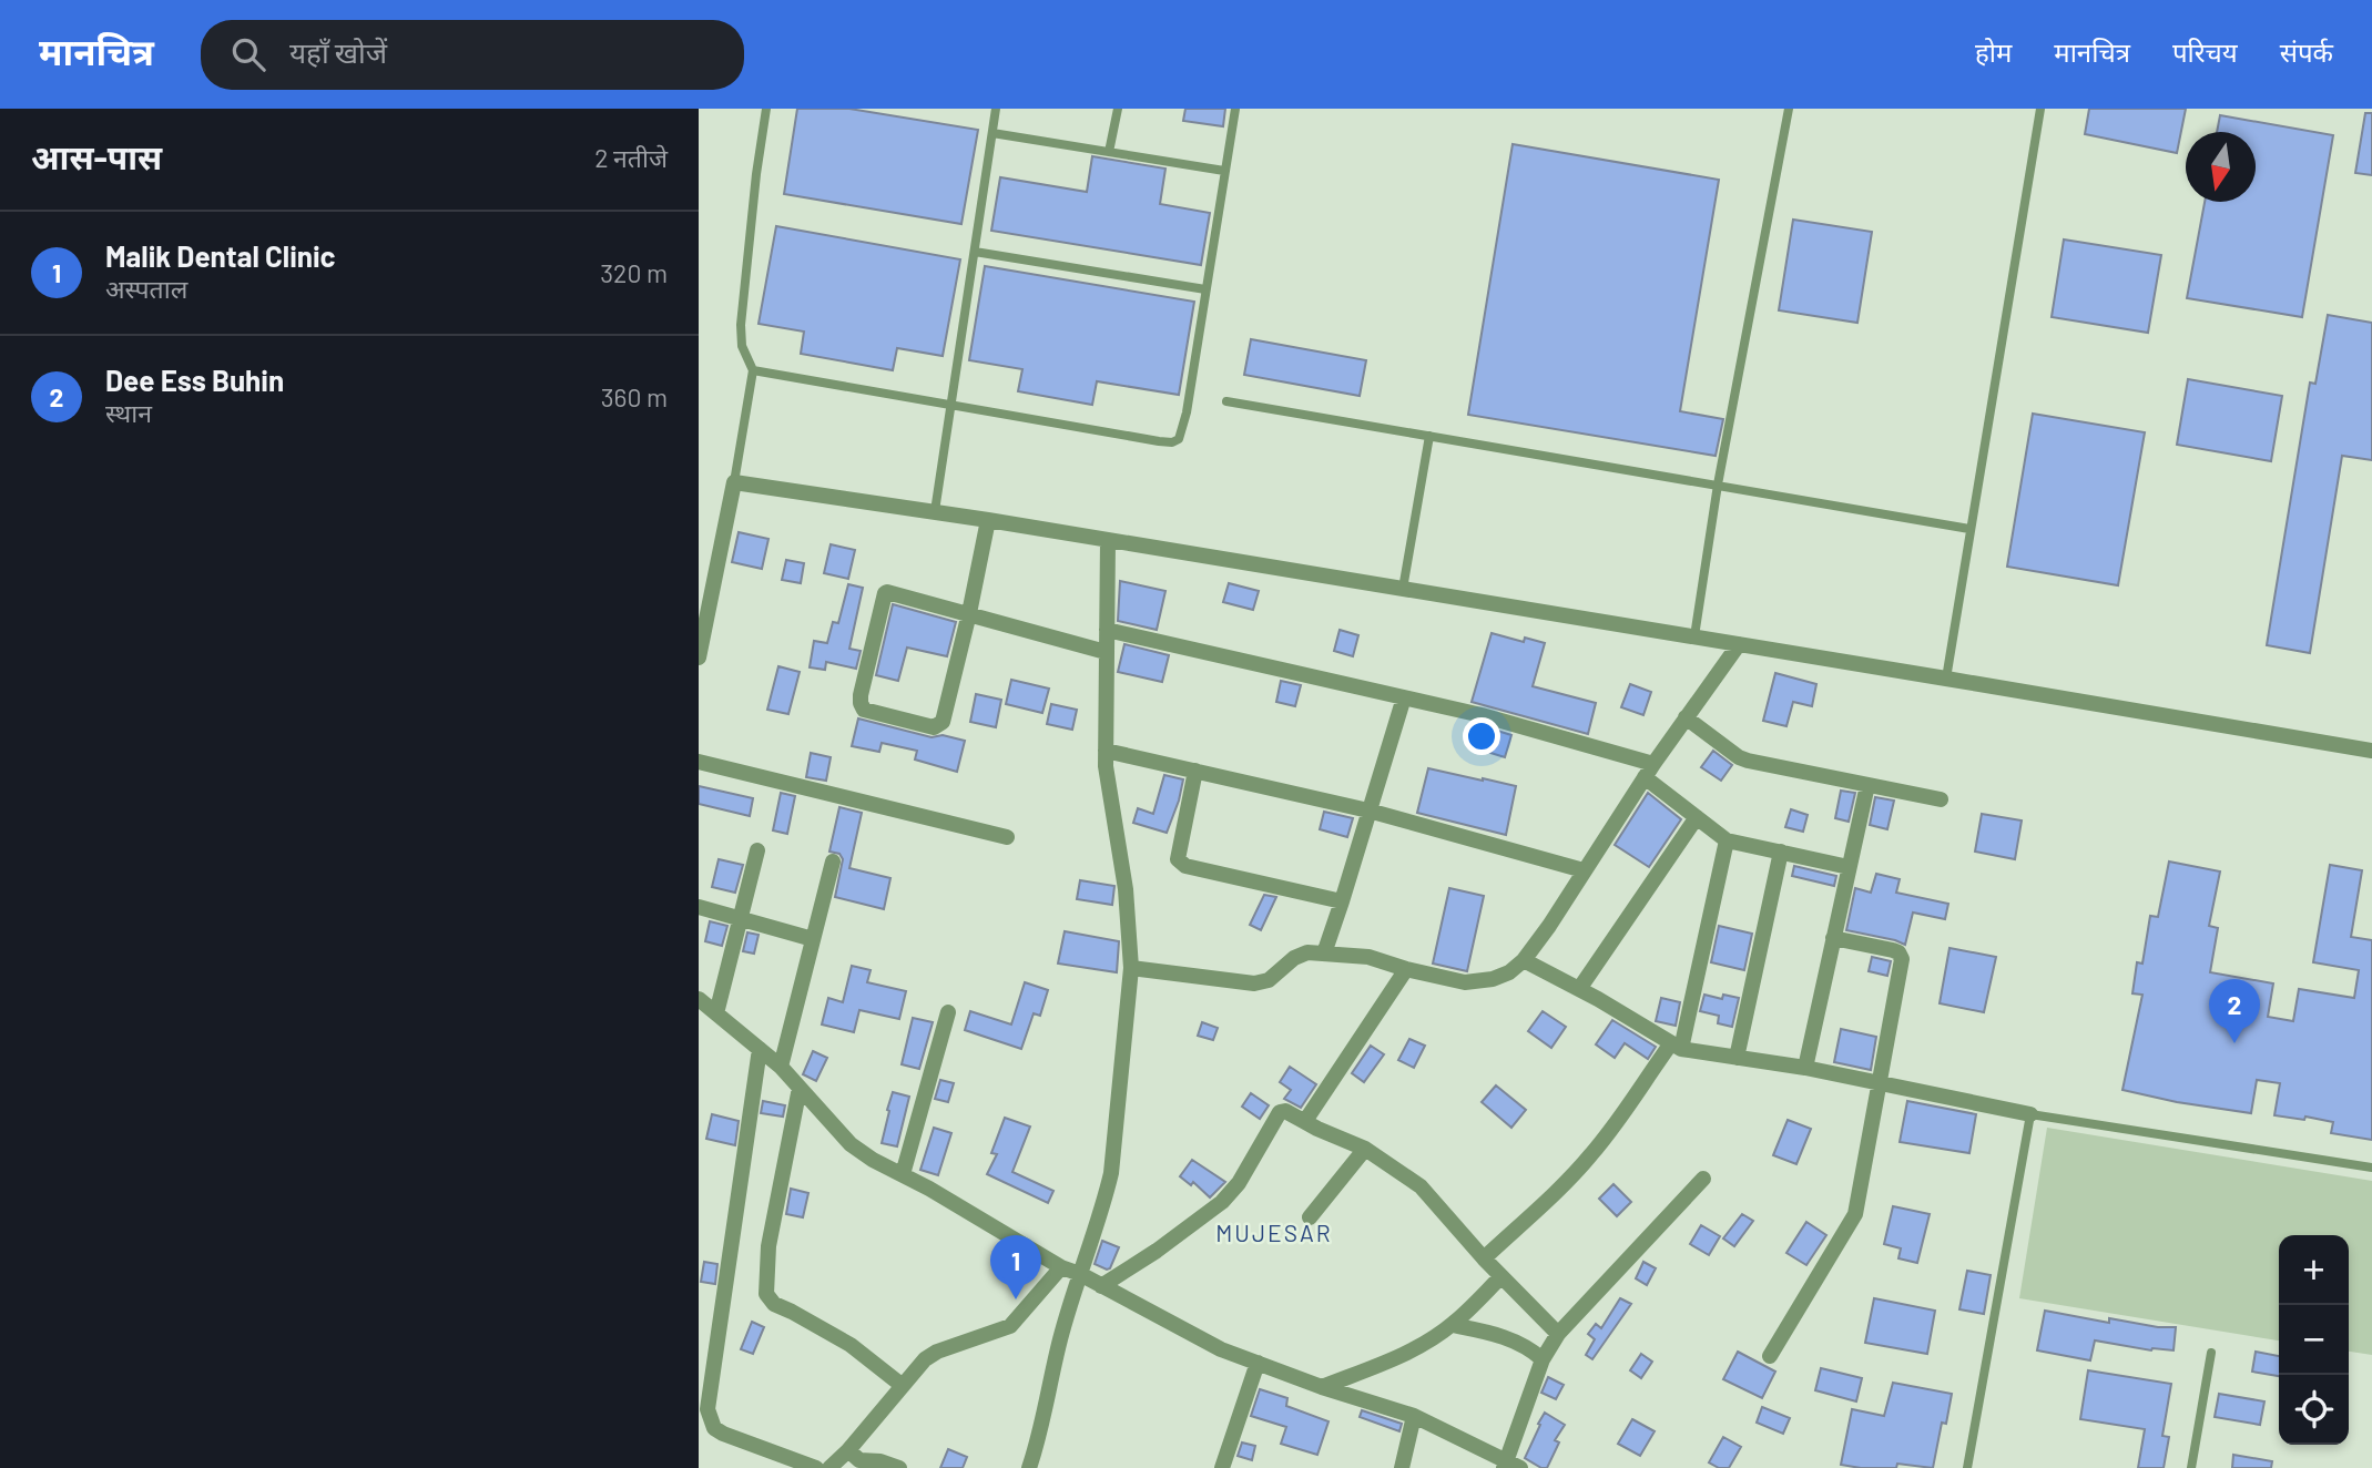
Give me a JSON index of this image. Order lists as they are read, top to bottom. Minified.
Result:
{"districts":["MUJESAR"],"north":"bottom","page":{"header":"मानचित्र","search":"यहाँ खोजें","nav":["होम","मानचित्र","परिचय","संपर्क"],"heading":["आस-पास","2 नतीजे"],"list":[{"mark":"1","name":"Malik Dental Clinic","note":"अस्पताल","value":"320 m"},{"mark":"2","name":"Dee Ess Buhin","note":"स्थान","value":"360 m"}],"pins":["2","1"],"map_buttons":["+","−"]}}
